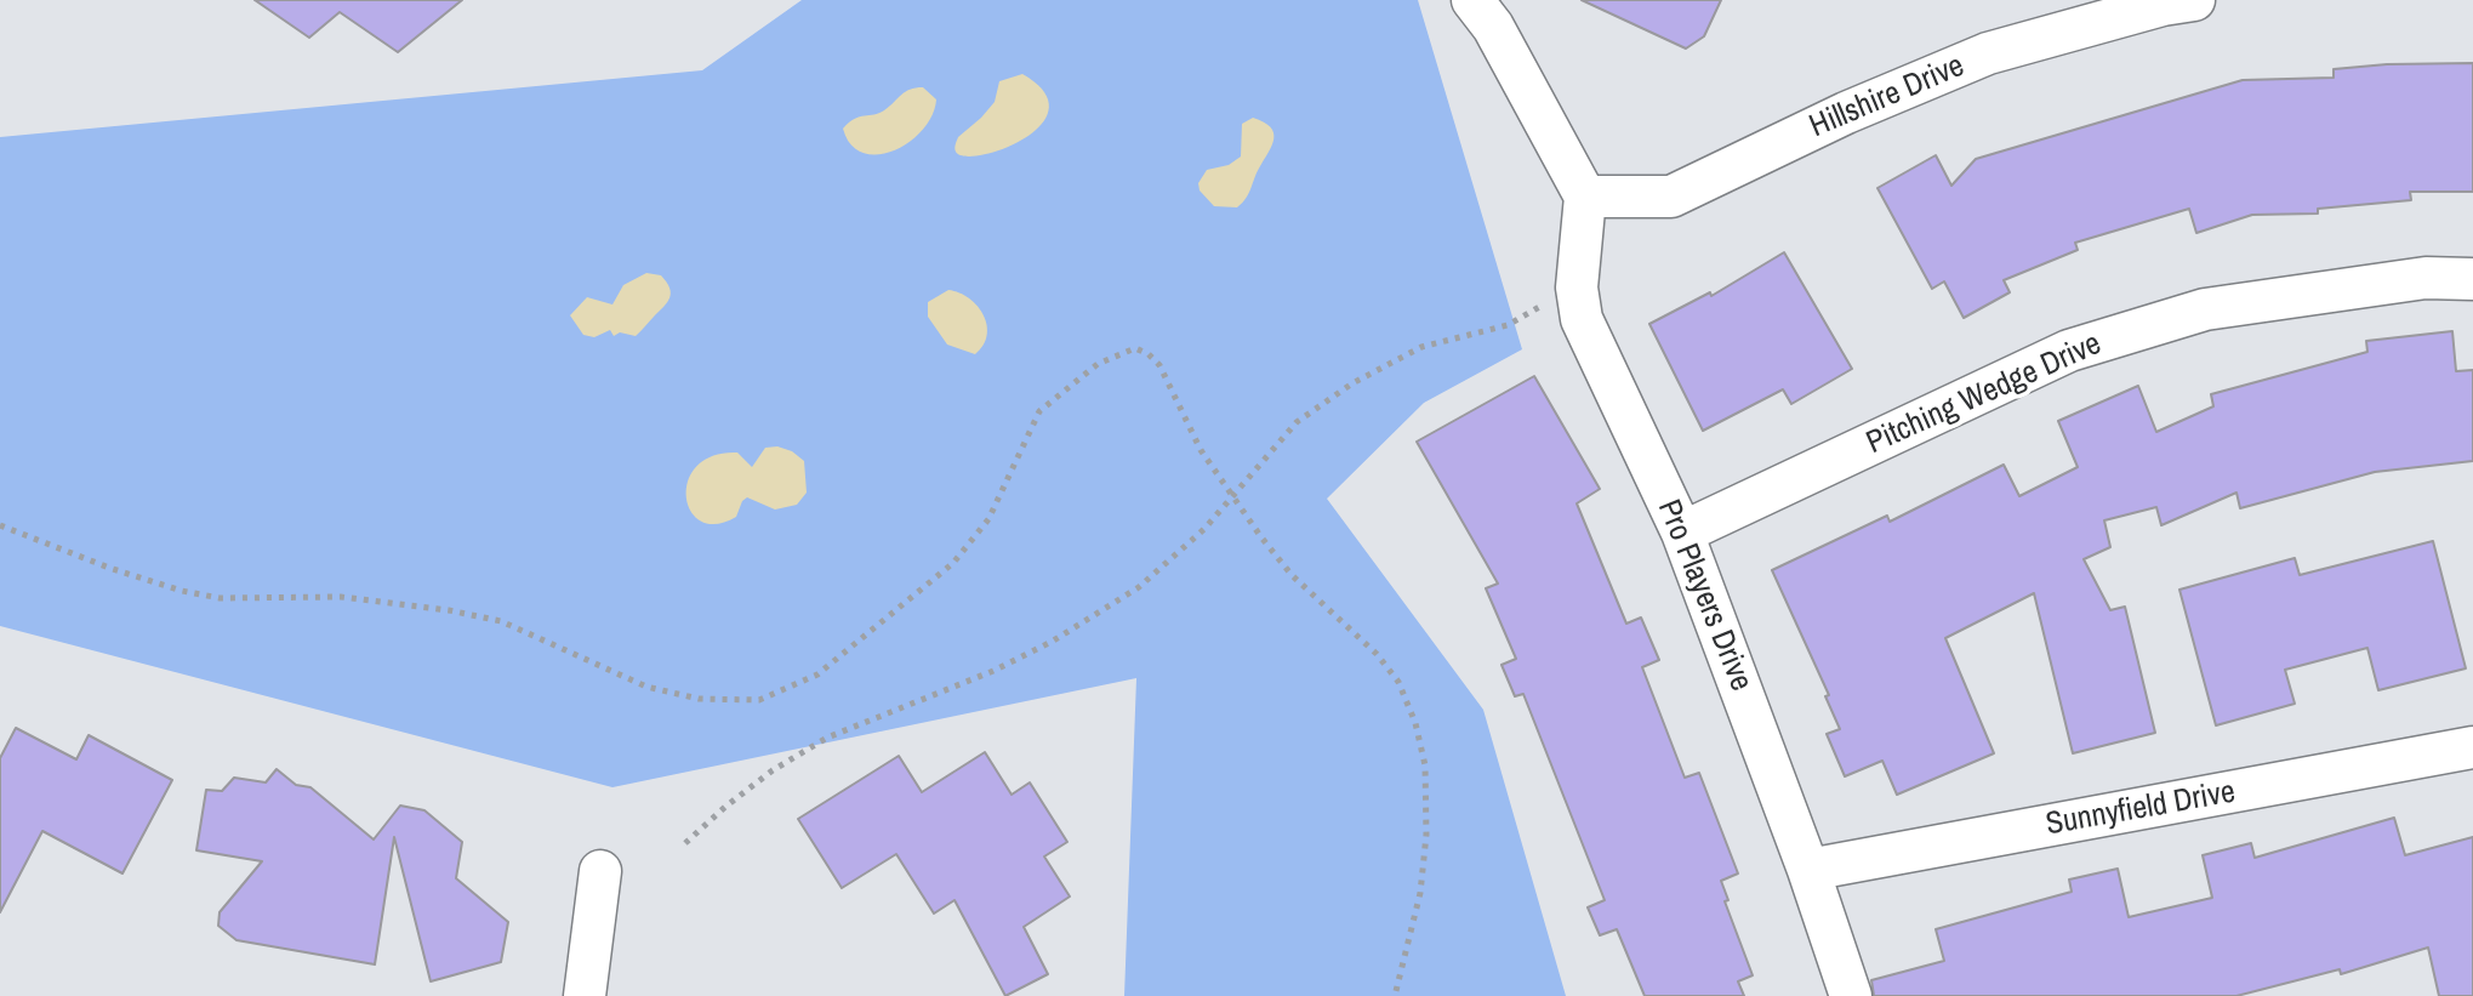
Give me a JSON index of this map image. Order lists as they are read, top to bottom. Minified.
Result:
{"streets":{"street":["Hillshire Drive","Pitching Wedge Drive","Pro Players Drive","Sunnyfield Drive"]},"crossings":[["Hillshire Drive","Pro Players Drive"],["Pitching Wedge Drive","Pro Players Drive"],["Pro Players Drive","Sunnyfield Drive"]]}
